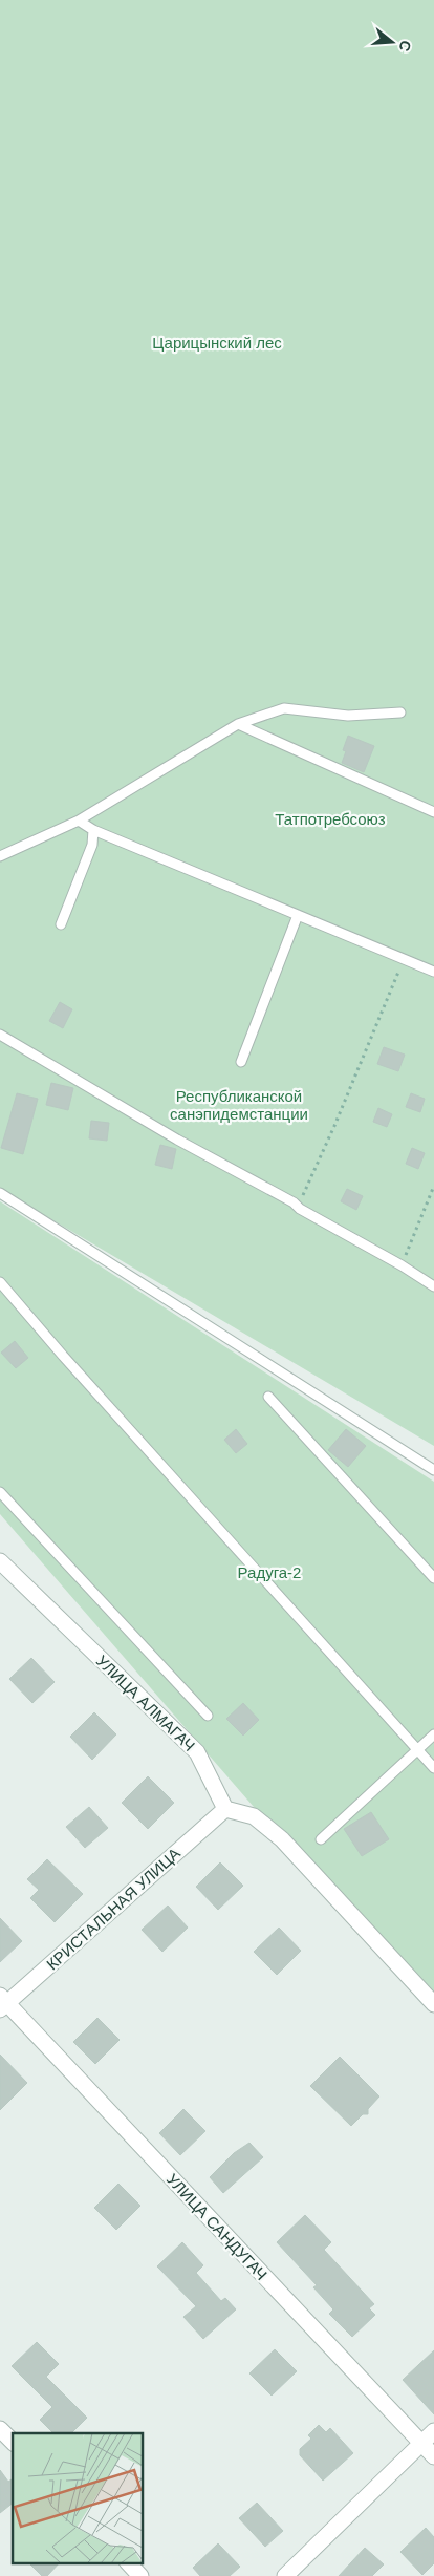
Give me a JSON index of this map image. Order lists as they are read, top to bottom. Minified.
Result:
{"streets":{"street":["УЛИЦА АЛМАГАЧ","КРИСТАЛЬНАЯ УЛИЦА","УЛИЦА САНДУГАЧ"]},"crossings":[["УЛИЦА АЛМАГАЧ","КРИСТАЛЬНАЯ УЛИЦА"],["КРИСТАЛЬНАЯ УЛИЦА","УЛИЦА САНДУГАЧ"]],"parks":["Царицынский лес","Татпотребсоюз","Республиканской санэпидемстанции","Радуга-2"],"north":"right"}
